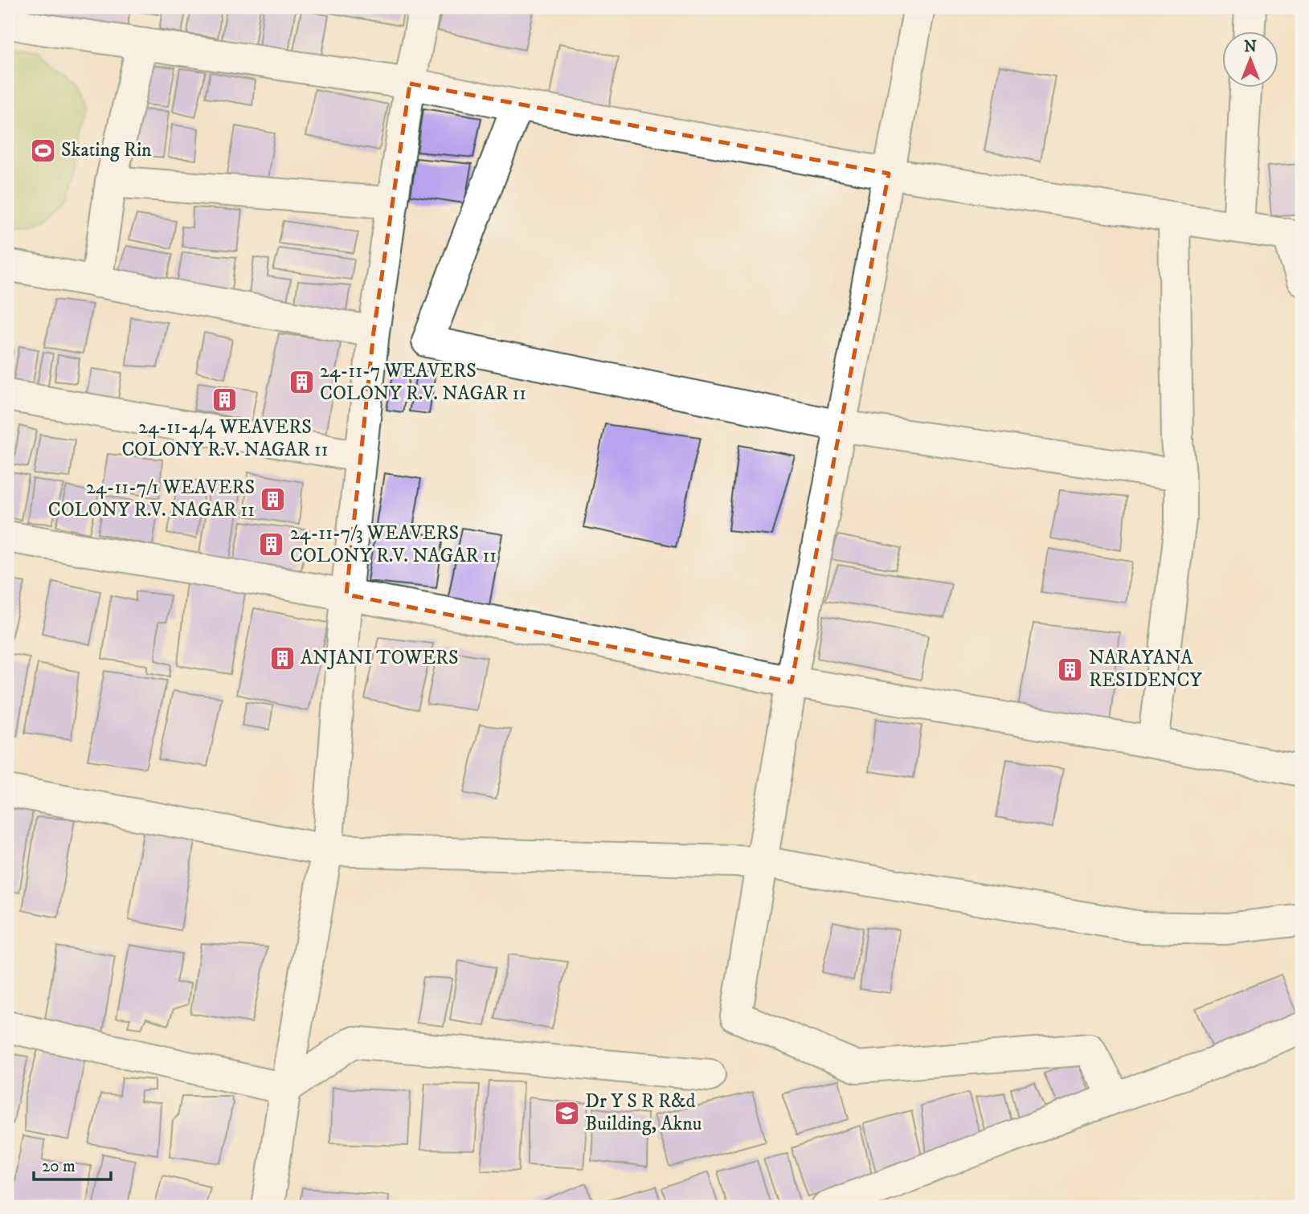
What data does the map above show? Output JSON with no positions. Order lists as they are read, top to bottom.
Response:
{
  "places": {
    "sports": ["Skating Rin"],
    "building": [
      "24-11-7 WEAVERS COLONY R.V. NAGAR 11",
      "24-11-4/4 WEAVERS COLONY R.V. NAGAR 11",
      "24-11-7/1 WEAVERS COLONY R.V. NAGAR 11",
      "24-11-7/3 WEAVERS COLONY R.V. NAGAR 11",
      "ANJANI TOWERS",
      "NARAYANA RESIDENCY"
    ],
    "school or university": ["Dr Y S R R&d Building, Aknu"]
  },
  "scale_bar": "20 m",
  "north": "top"
}
